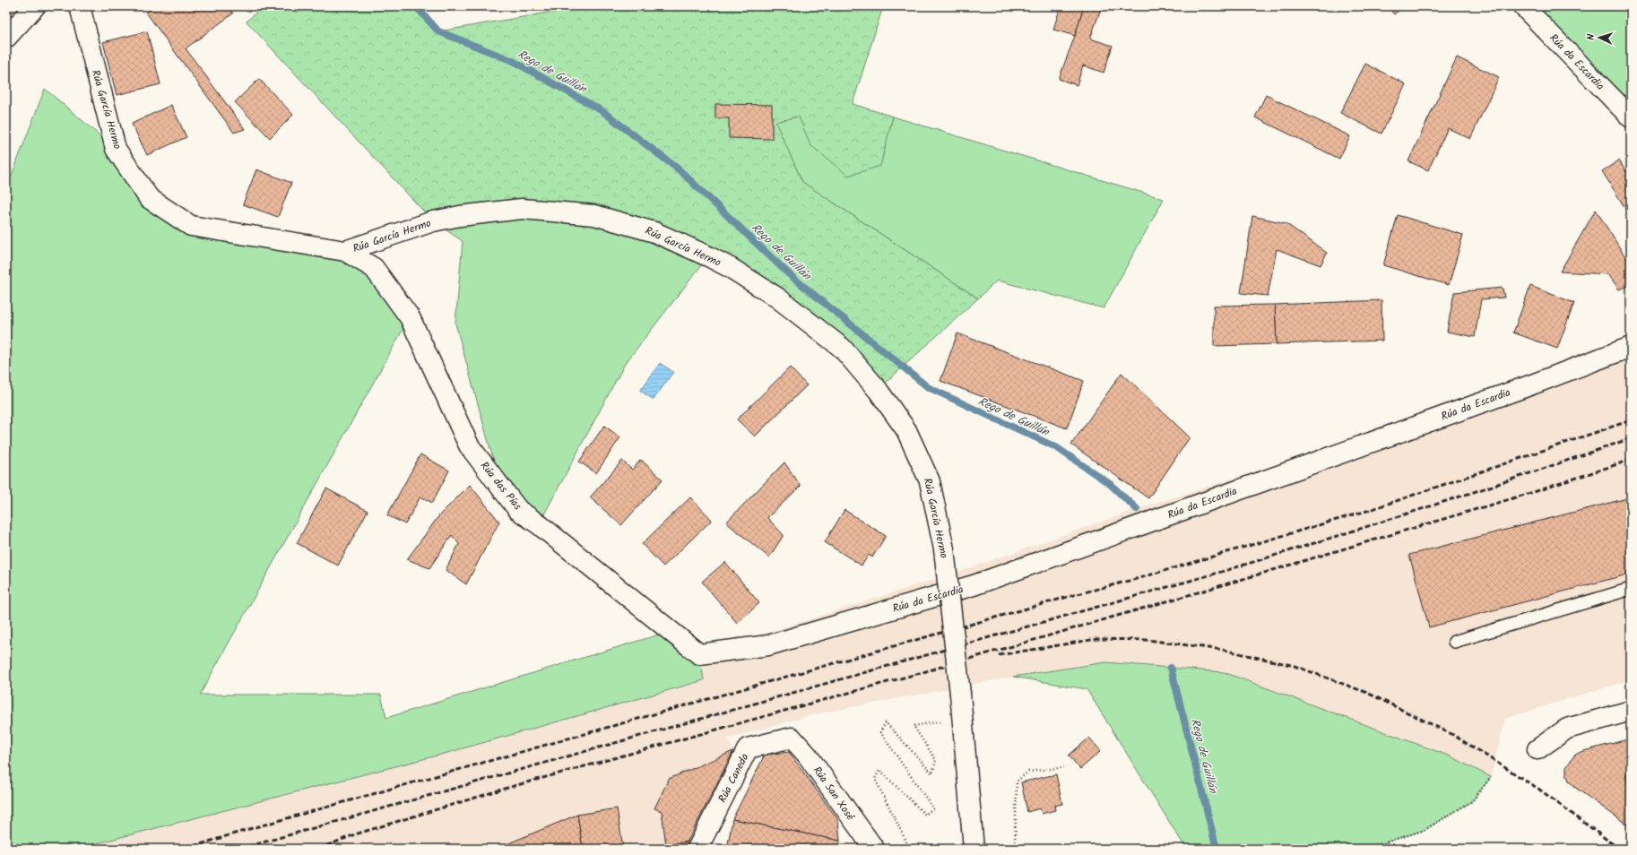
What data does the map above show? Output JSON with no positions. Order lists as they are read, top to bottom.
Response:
{
  "streets": {
    "street": [
      "Rúa da Escardia",
      "Rúa García Hermo",
      "Rúa das Pías",
      "Rúa Caneda",
      "Rúa San Xosé"
    ]
  },
  "crossings": [
    ["Rúa da Escardia", "Rúa das Pías"],
    ["Rúa García Hermo", "Rúa das Pías"],
    ["Rúa Caneda", "Rúa San Xosé"]
  ],
  "water": ["Rego de Guillán"],
  "north": "left"
}
